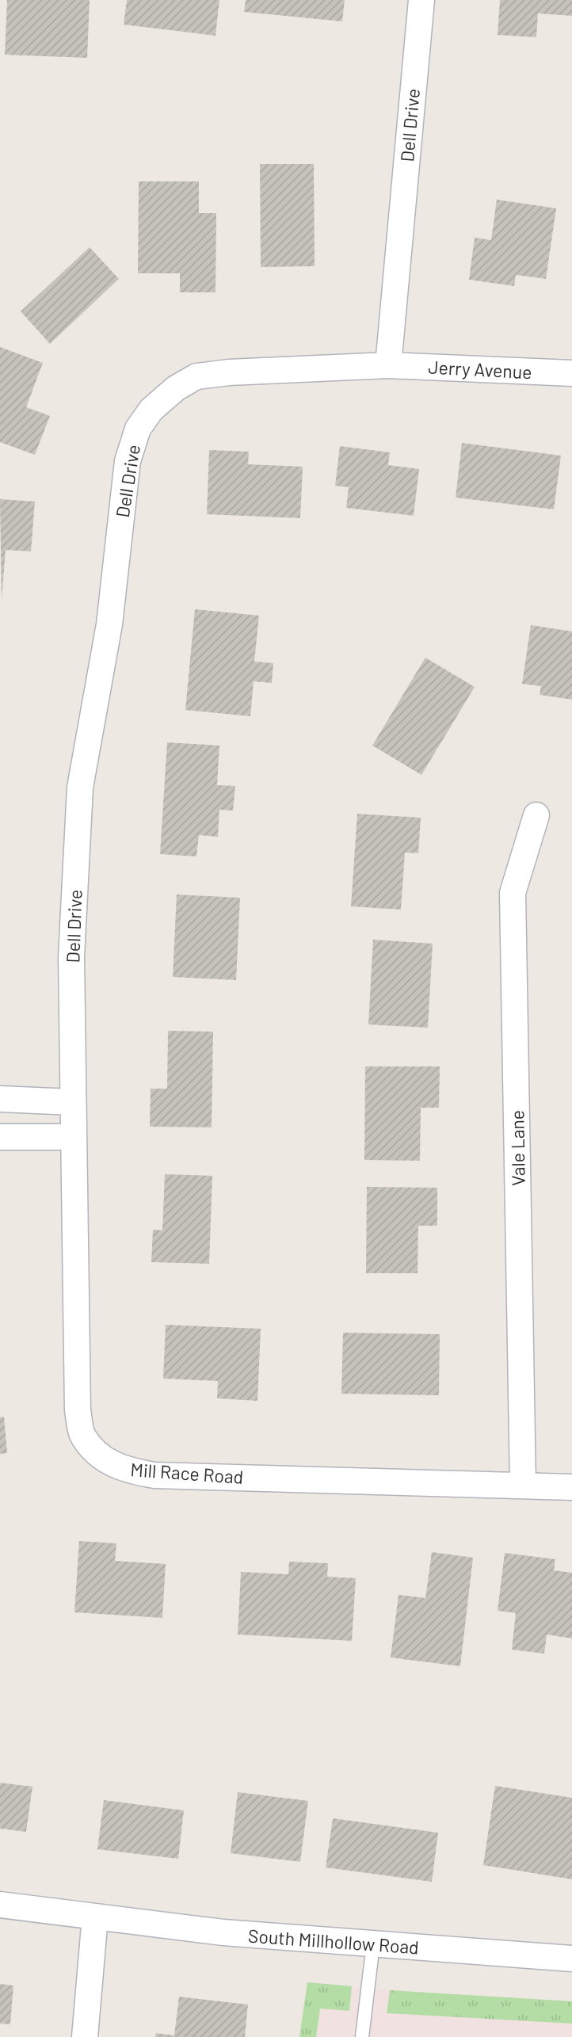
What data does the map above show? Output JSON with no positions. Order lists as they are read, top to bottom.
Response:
{
  "streets": {
    "street": [
      "Dell Drive",
      "Jerry Avenue",
      "Vale Lane",
      "Mill Race Road",
      "South Millhollow Road"
    ]
  },
  "crossings": [
    ["Dell Drive", "Jerry Avenue"],
    ["Dell Drive", "Mill Race Road"],
    ["Vale Lane", "Mill Race Road"]
  ]
}
